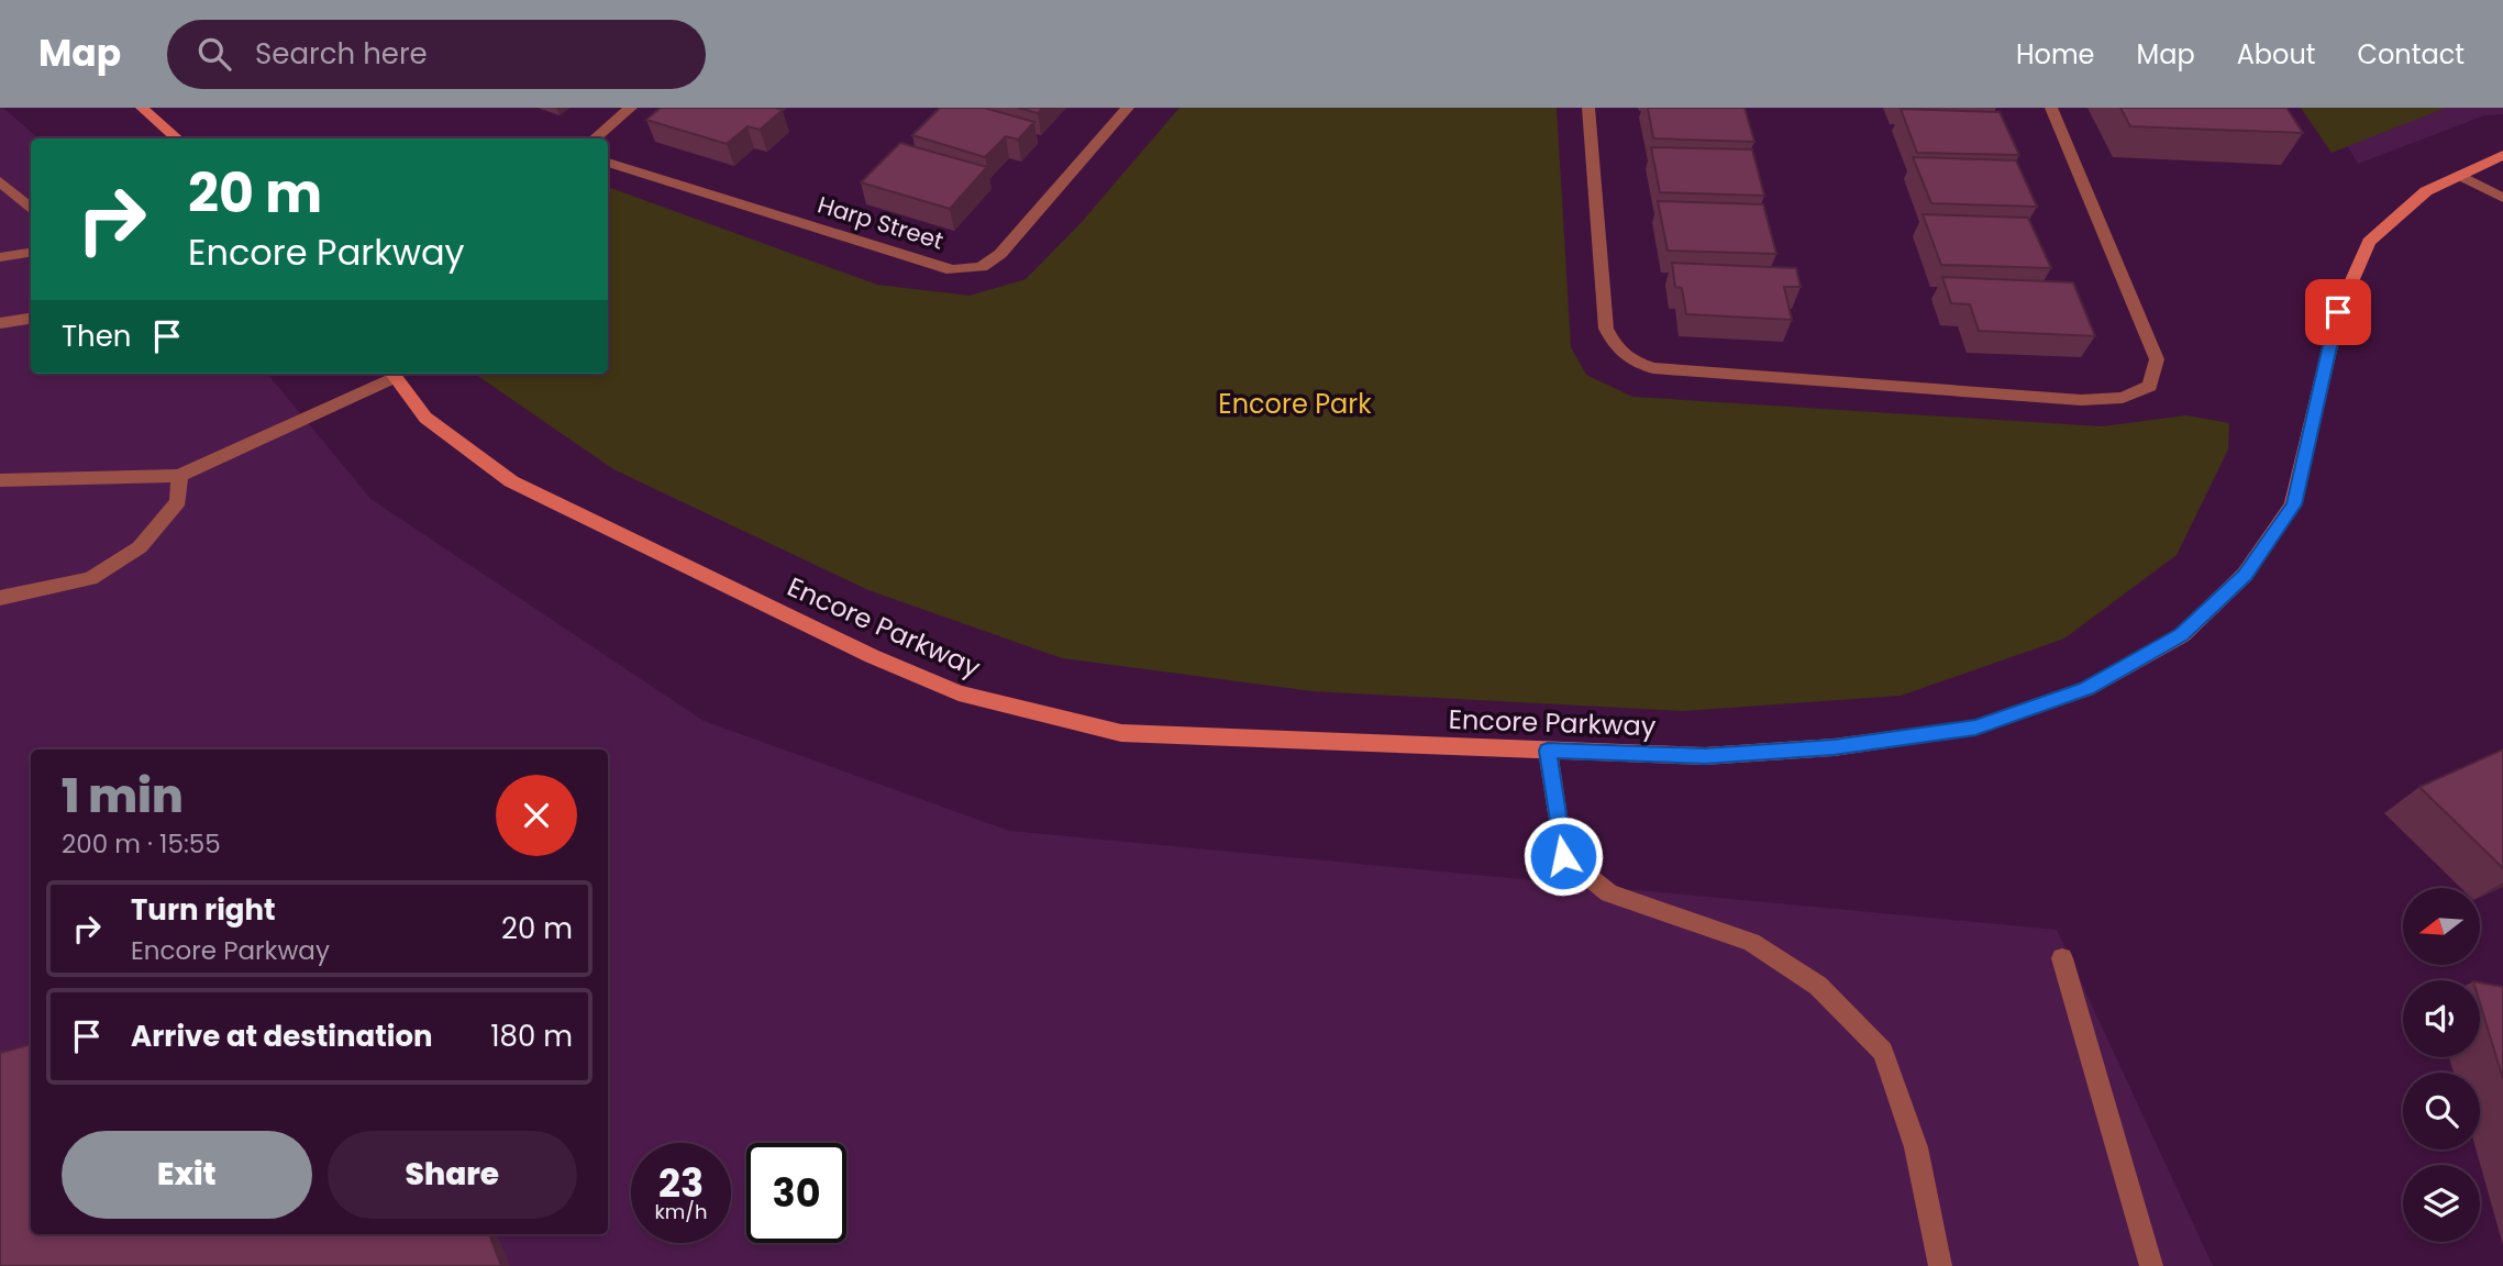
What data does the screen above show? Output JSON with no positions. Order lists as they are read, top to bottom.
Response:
{
  "streets": {
    "street": ["Harp Street", "Encore Parkway"]
  },
  "parks": ["Encore Park"],
  "north": "left",
  "page": {
    "header": "Map",
    "search": "Search here",
    "nav": [
      "Home",
      "Map",
      "About",
      "Contact"
    ],
    "turn": ["20 m", "Encore Parkway"],
    "then": "Then",
    "heading": ["1 min", "200 m · 15:55"],
    "list": [
      {
        "name": "Turn right",
        "note": "Encore Parkway",
        "value": "20 m"
      },
      {
        "name": "Arrive at destination",
        "value": "180 m"
      }
    ],
    "buttons": ["Exit", "Share"],
    "speed": "23 km/h",
    "limit": "30"
  }
}
